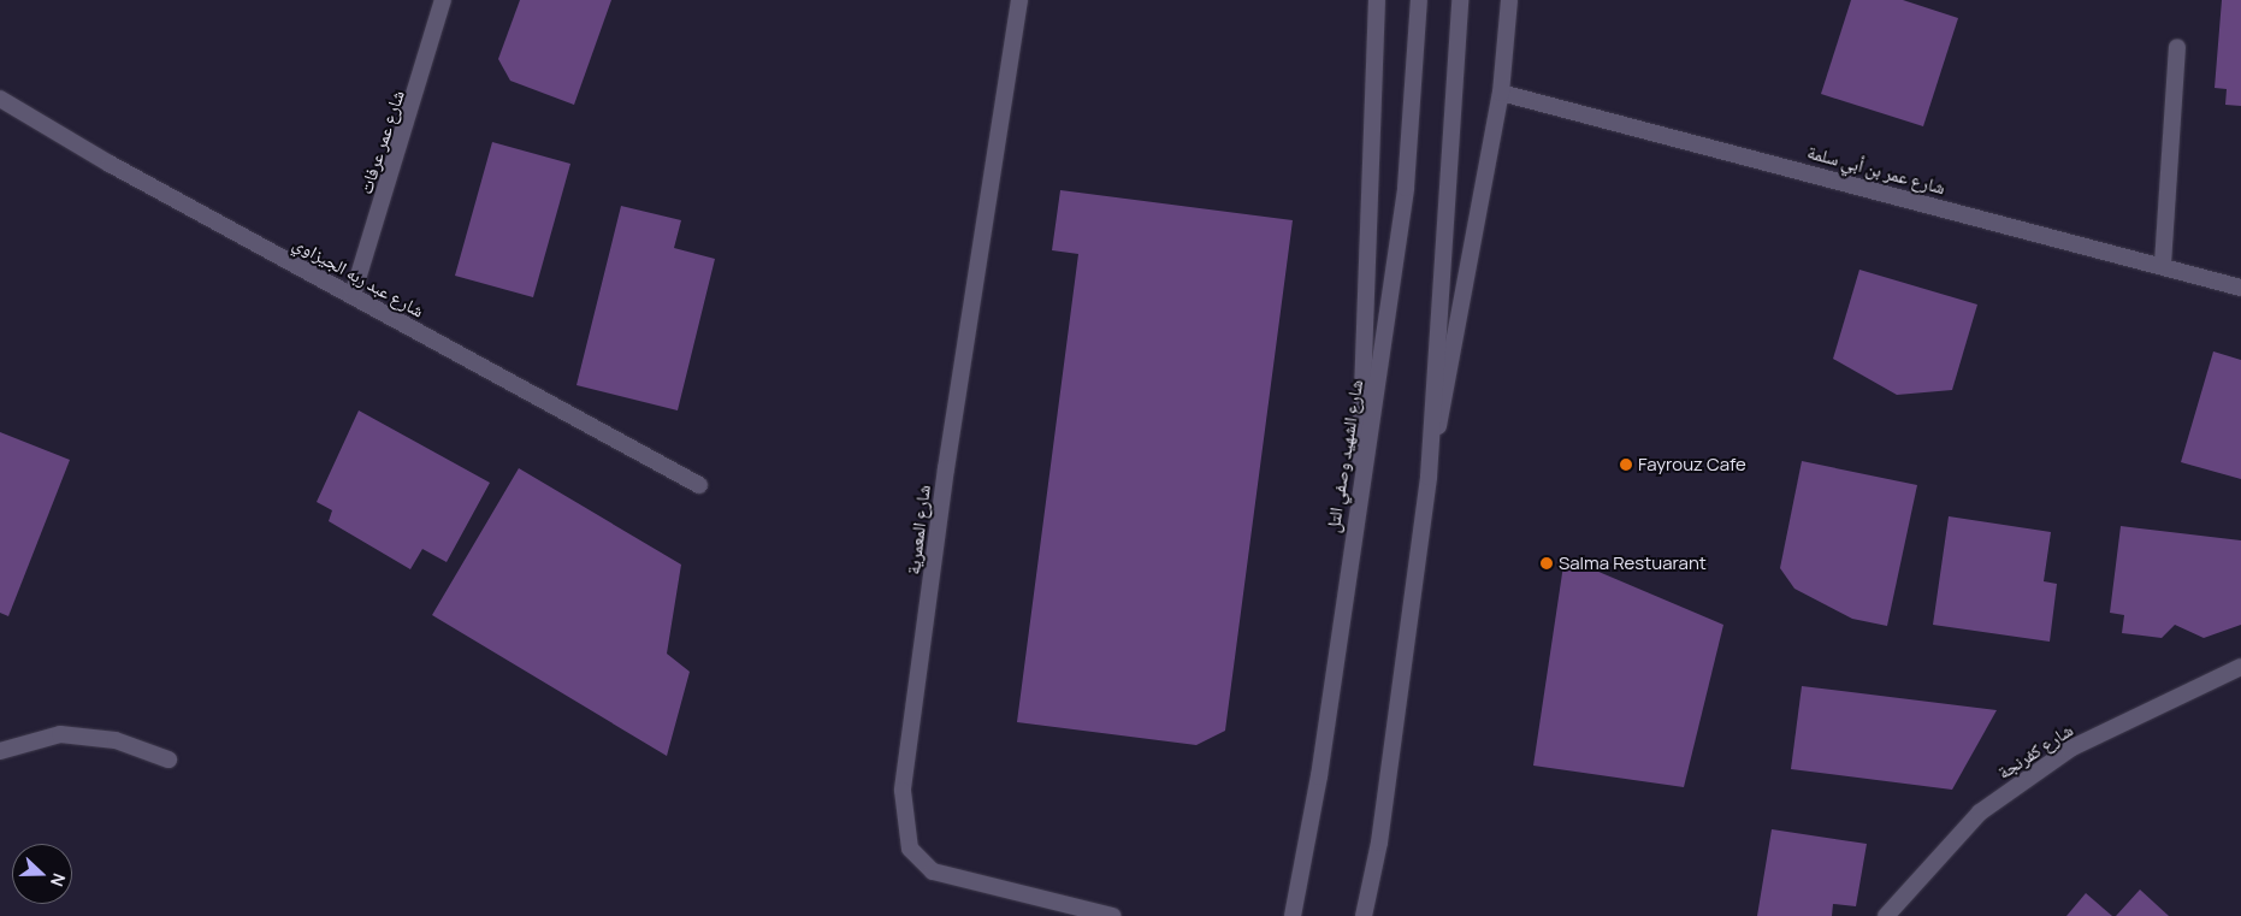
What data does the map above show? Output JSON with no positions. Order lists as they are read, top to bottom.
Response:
{
  "streets": {
    "street": [
      "شارع عمر عرفات",
      "شارع عمر بن أبي سلمة",
      "شارع عبد ربه الجيزاوي",
      "شارع الشهيد وصفي التل",
      "شارع المعمرية",
      "شارع كفرنجة"
    ]
  },
  "crossings": [
    ["شارع عمر عرفات", "شارع عبد ربه الجيزاوي"]
  ],
  "places": ["Fayrouz Cafe", "Salma Restuarant"],
  "north": "right"
}
